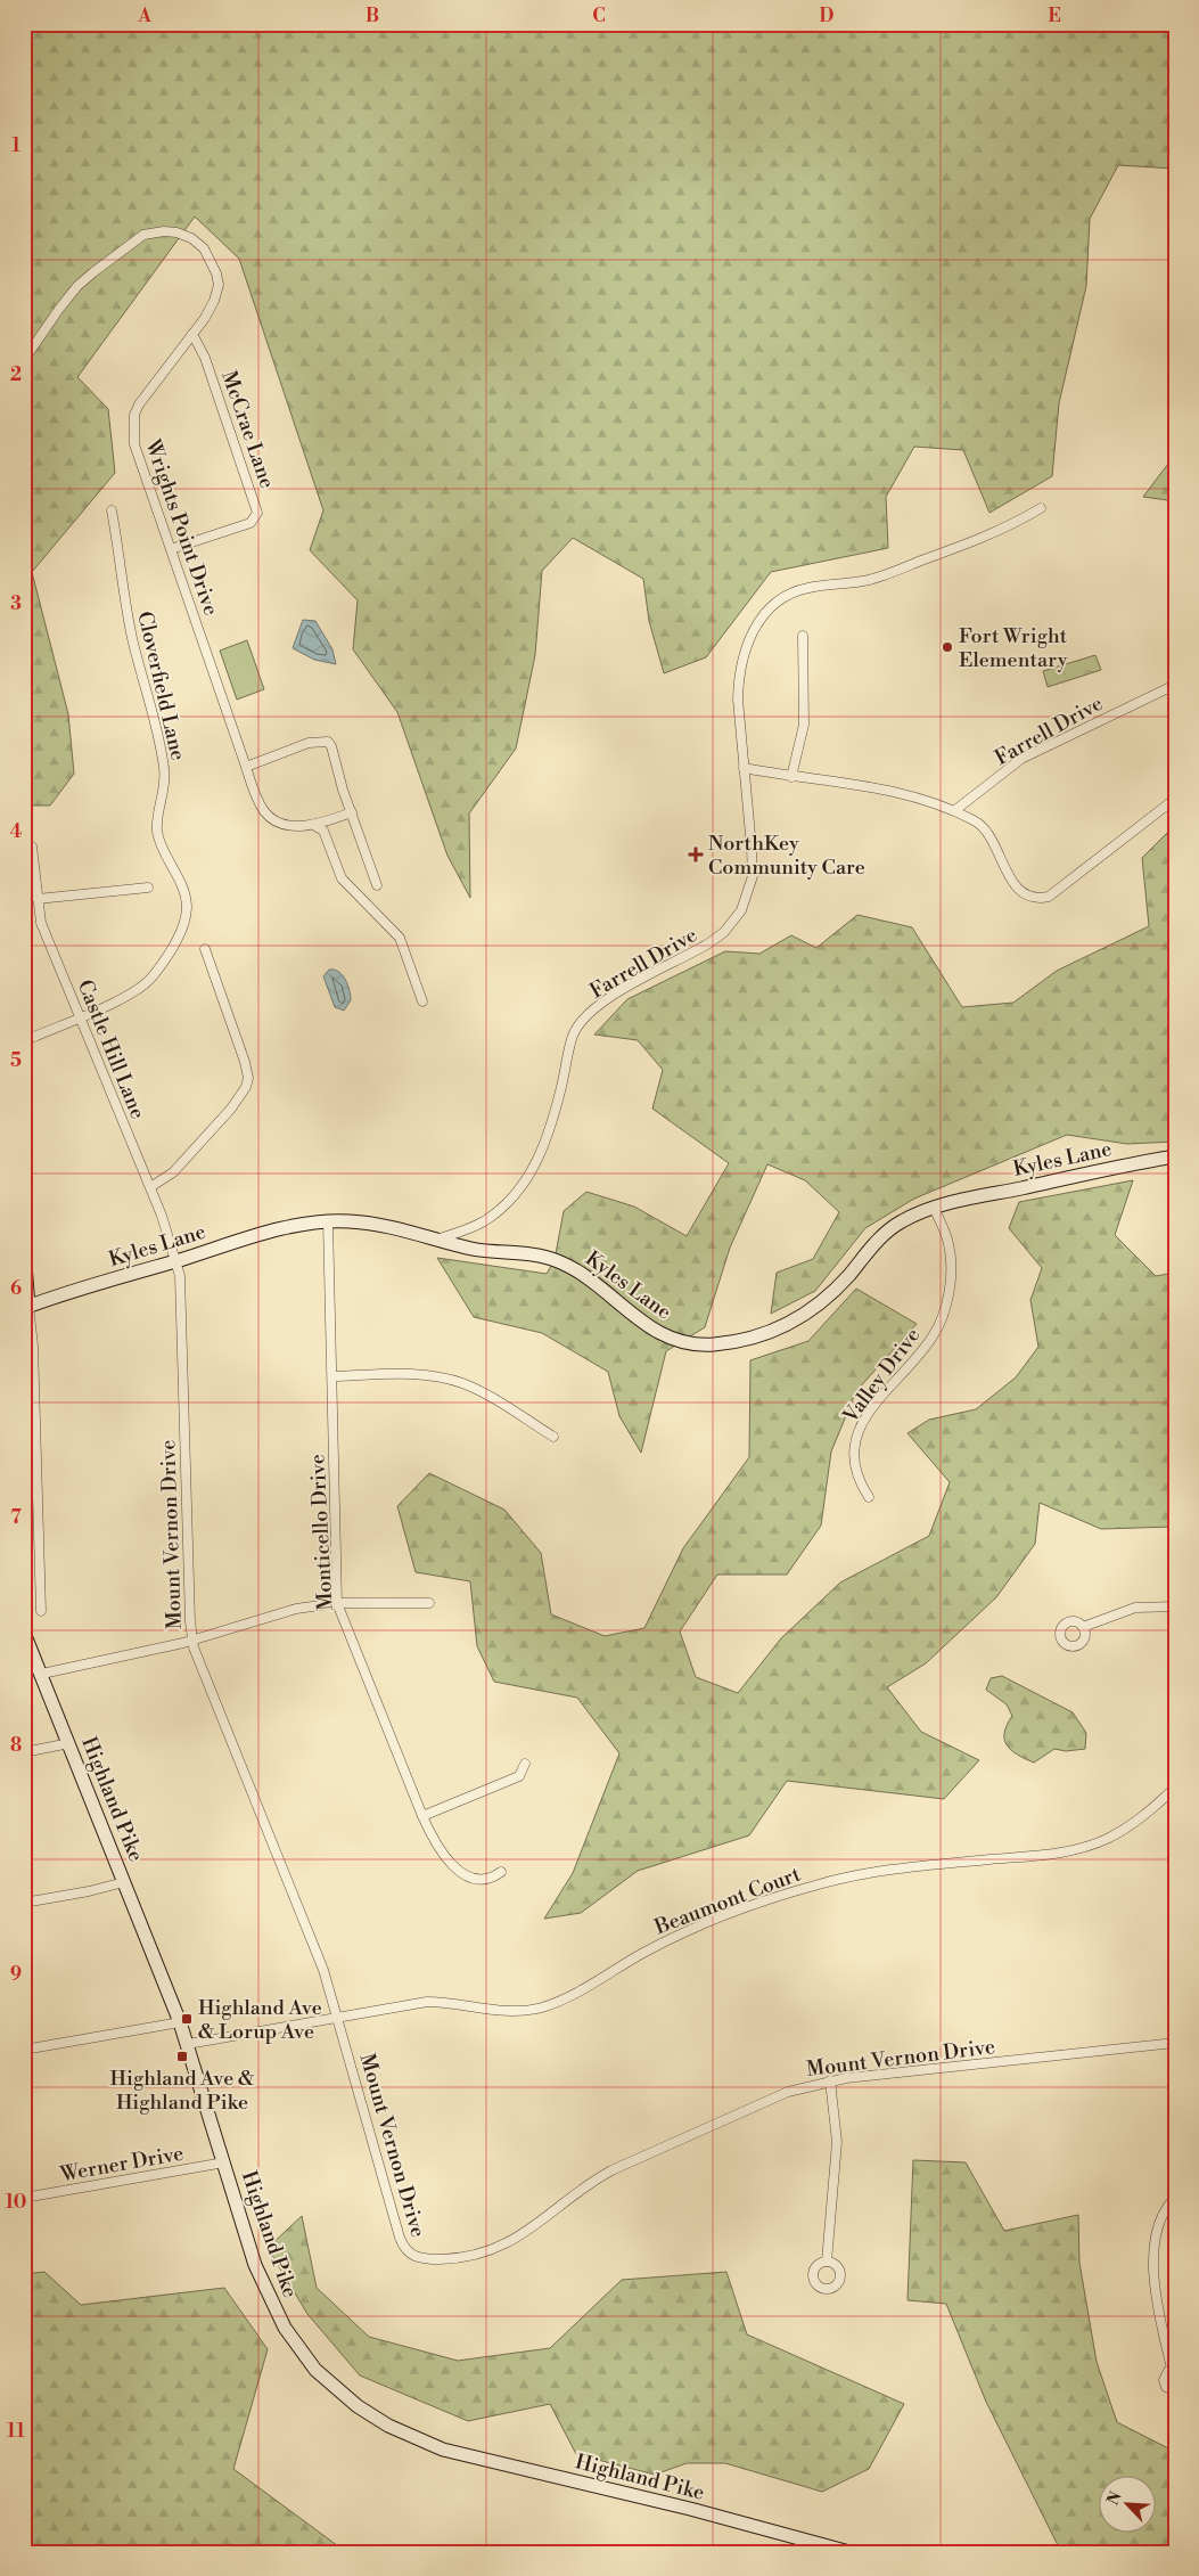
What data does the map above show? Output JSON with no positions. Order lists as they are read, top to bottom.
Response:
{
  "streets": {
    "main road": ["Kyles Lane", "Highland Pike"],
    "street": [
      "McCrae Lane",
      "Wrights Point Drive",
      "Cloverfield Lane",
      "Farrell Drive",
      "Castle Hill Lane",
      "Valley Drive",
      "Monticello Drive",
      "Mount Vernon Drive",
      "Beaumont Court",
      "Werner Drive"
    ]
  },
  "crossings": [
    ["McCrae Lane", "Wrights Point Drive"],
    ["Cloverfield Lane", "Castle Hill Lane"],
    ["Farrell Drive", "Kyles Lane"],
    ["Castle Hill Lane", "Kyles Lane"],
    ["Castle Hill Lane", "Mount Vernon Drive"],
    ["Kyles Lane", "Valley Drive"],
    ["Kyles Lane", "Monticello Drive"],
    ["Kyles Lane", "Mount Vernon Drive"],
    ["Mount Vernon Drive", "Beaumont Court"],
    ["Highland Pike", "Beaumont Court"],
    ["Highland Pike", "Werner Drive"]
  ],
  "places": {
    "other": ["Fort Wright Elementary"],
    "health": ["NorthKey Community Care"],
    "transit": ["Highland Ave & Lorup Ave", "Highland Ave & Highland Pike"]
  },
  "north": "top left",
  "grid": {
    "columns": [
      "A",
      "B",
      "C",
      "D",
      "E"
    ],
    "rows": [
      "1",
      "2",
      "3",
      "4",
      "5",
      "6",
      "7",
      "8",
      "9",
      "10",
      "11"
    ]
  }
}
